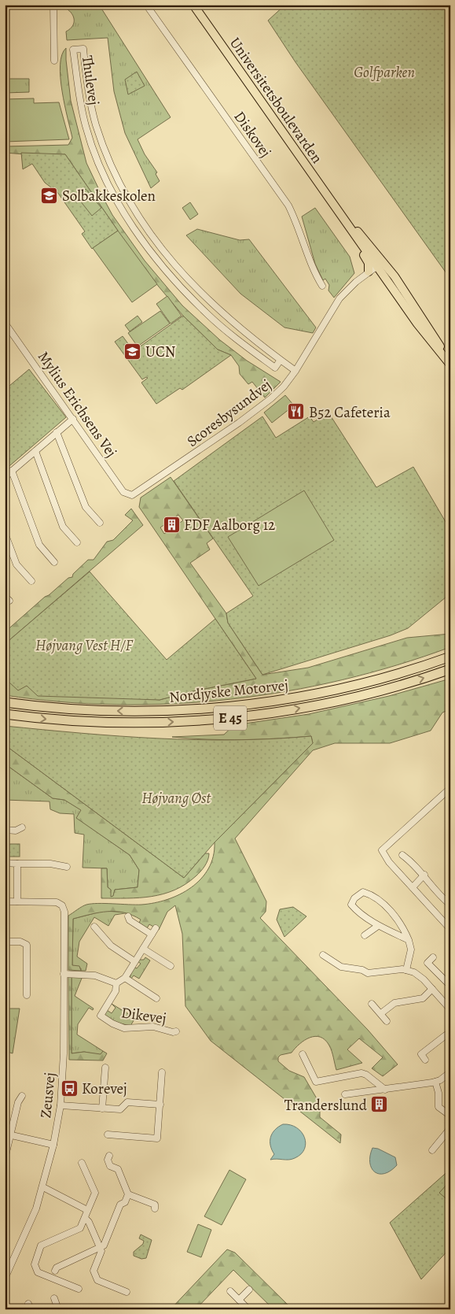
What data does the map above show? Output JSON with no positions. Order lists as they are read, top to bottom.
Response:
{
  "streets": {
    "highway": ["Nordjyske Motorvej", "E 45"],
    "main road": ["Universitetsboulevarden"],
    "street": [
      "Thulevej",
      "Diskovej",
      "Mylius Erichsens Vej",
      "Scoresbysundvej",
      "Dikevej",
      "Zeusvej"
    ]
  },
  "crossings": [
    ["Thulevej", "Scoresbysundvej"],
    ["Universitetsboulevarden", "Scoresbysundvej"],
    ["Mylius Erichsens Vej", "Scoresbysundvej"],
    ["Dikevej", "Zeusvej"]
  ],
  "parks": ["Golfparken", "Højvang Vest H/F", "Højvang Øst"],
  "places": {
    "school or university": ["Solbakkeskolen", "UCN"],
    "restaurant": ["B52 Cafeteria"],
    "building": ["FDF Aalborg 12", "Tranderslund"],
    "bus stop": ["Korevej"]
  }
}
